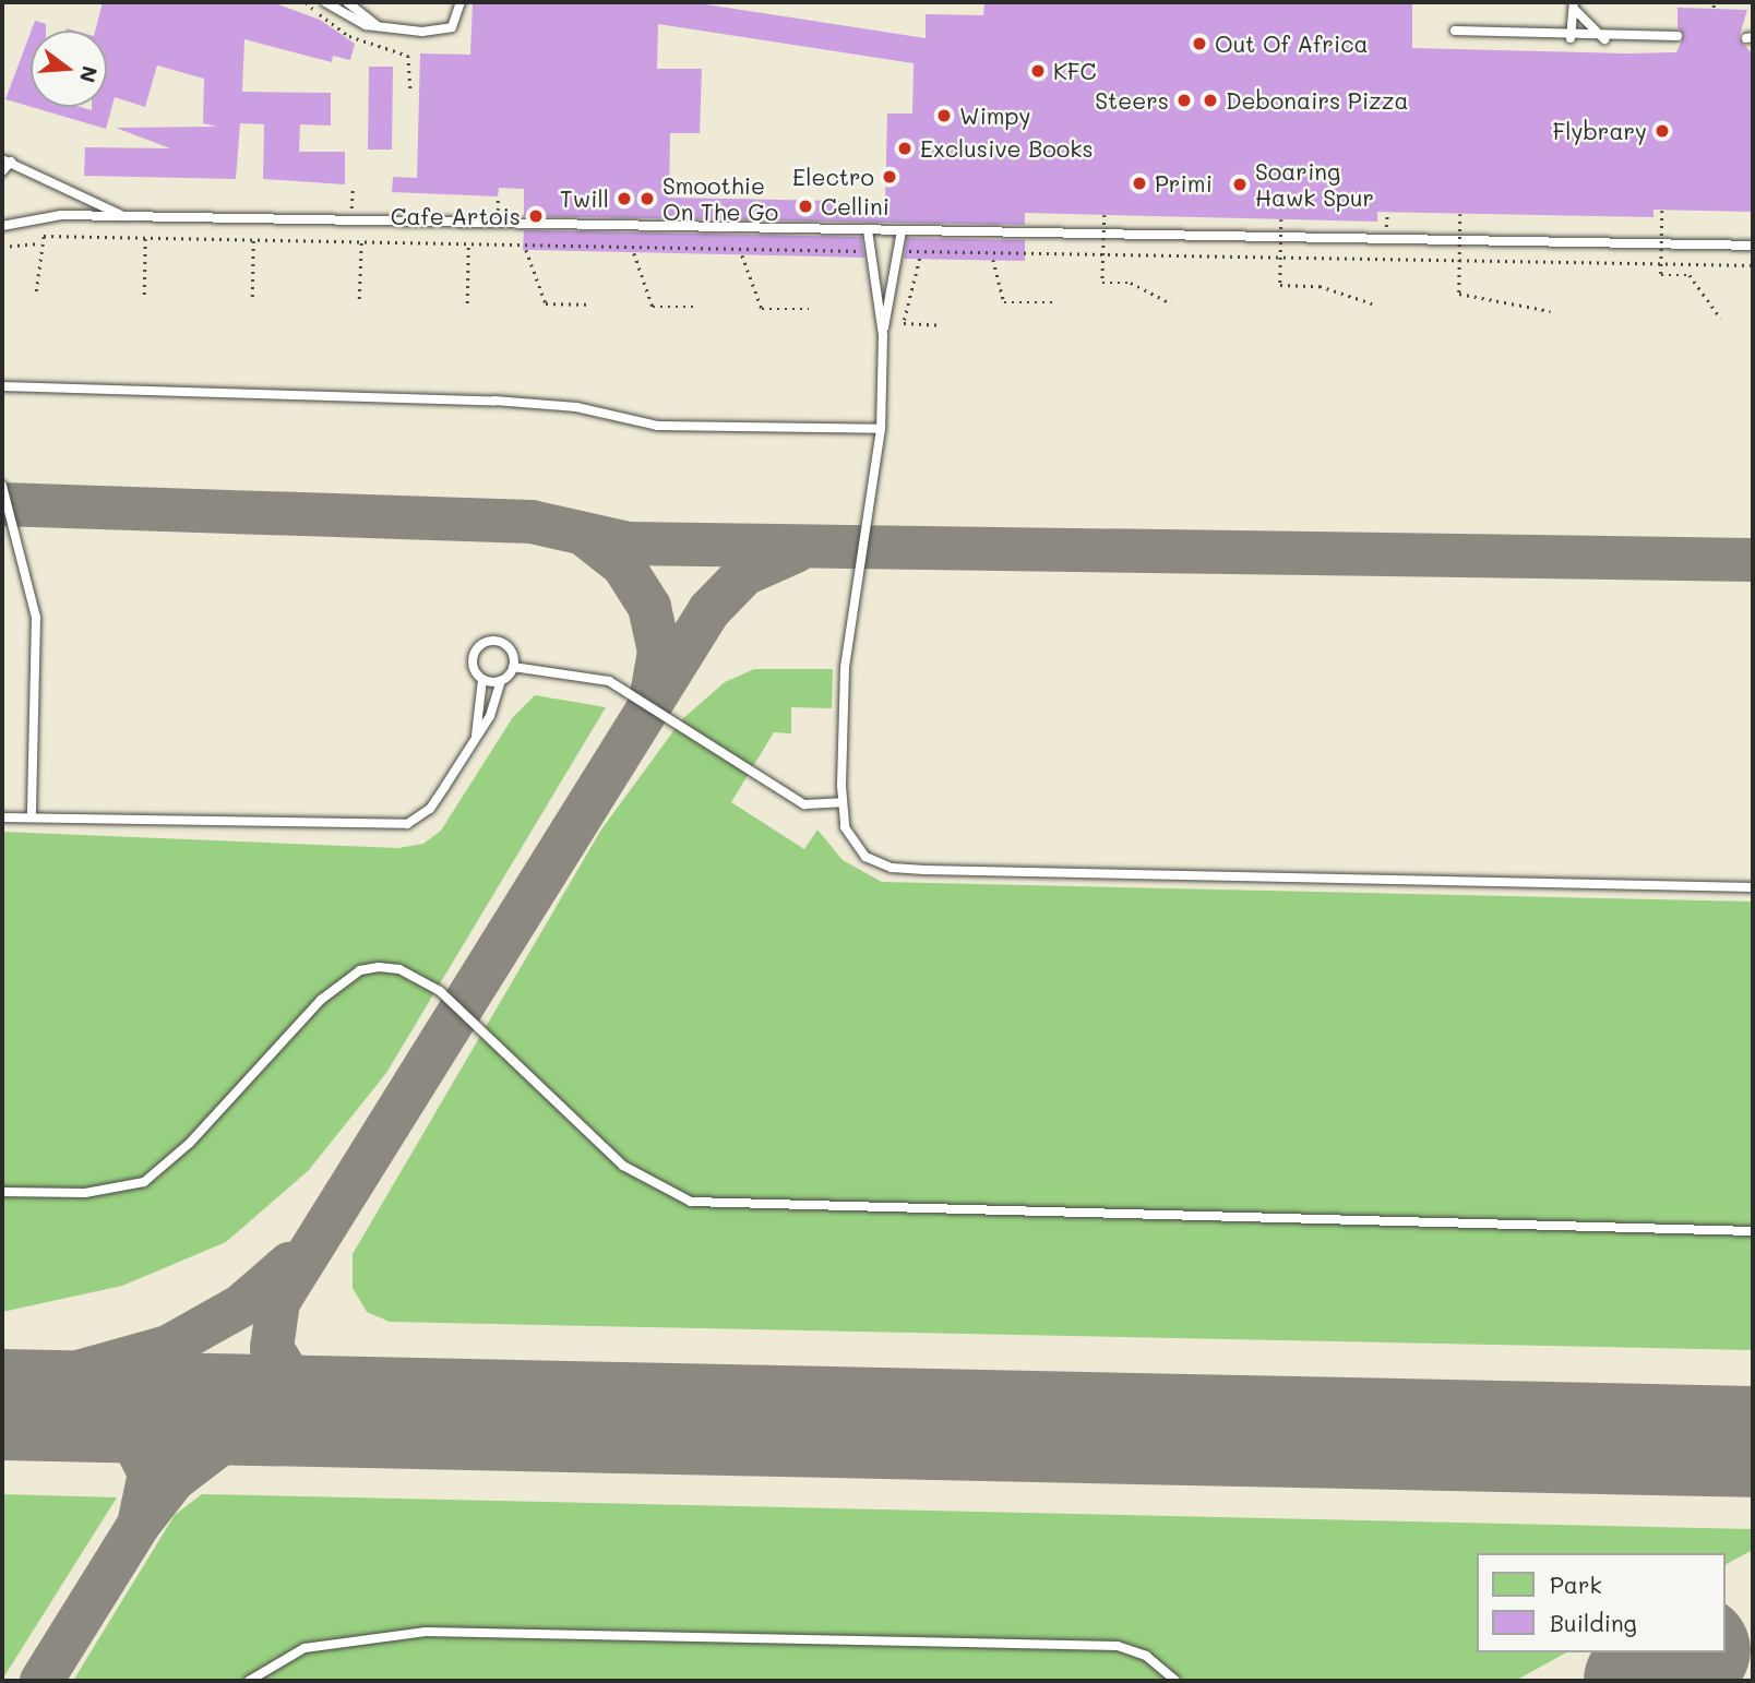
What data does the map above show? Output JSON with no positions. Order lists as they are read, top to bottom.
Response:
{
  "places": [
    "Out Of Africa",
    "KFC",
    "Steers",
    "Debonairs Pizza",
    "Wimpy",
    "Flybrary",
    "Exclusive Books",
    "Electro",
    "Primi",
    "Soaring Hawk Spur",
    "Twill",
    "Smoothie On The Go",
    "Cellini",
    "Cafe Artois"
  ],
  "legend": ["Park", "Building"],
  "north": "right"
}
